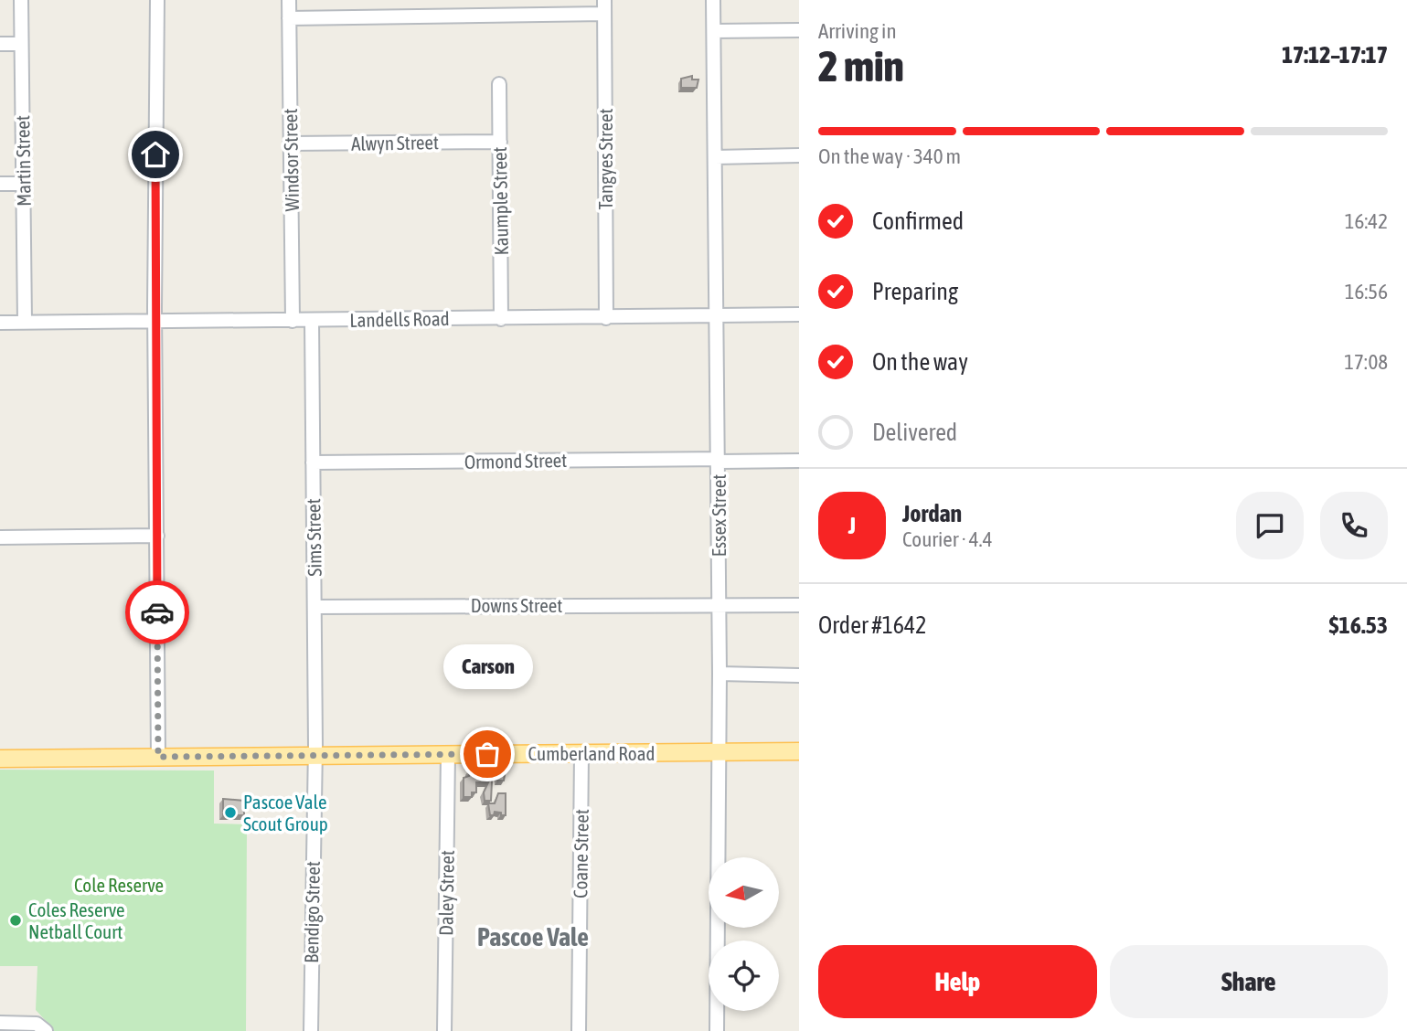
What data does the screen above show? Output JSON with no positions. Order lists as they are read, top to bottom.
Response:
{
  "streets": {
    "main road": ["Cumberland Road"],
    "street": [
      "Alwyn Street",
      "Tangyes Street",
      "Windsor Street",
      "Martin Street",
      "Kaumple Street",
      "Landells Road",
      "Ormond Street",
      "Essex Street",
      "Sims Street",
      "Downs Street",
      "Coane Street",
      "Daley Street",
      "Bendigo Street"
    ]
  },
  "crossings": [
    ["Alwyn Street", "Windsor Street"],
    ["Alwyn Street", "Kaumple Street"],
    ["Tangyes Street", "Landells Road"],
    ["Windsor Street", "Landells Road"],
    ["Martin Street", "Landells Road"],
    ["Kaumple Street", "Landells Road"],
    ["Landells Road", "Essex Street"],
    ["Landells Road", "Sims Street"],
    ["Ormond Street", "Essex Street"],
    ["Ormond Street", "Sims Street"],
    ["Essex Street", "Downs Street"],
    ["Essex Street", "Cumberland Road"],
    ["Sims Street", "Downs Street"],
    ["Sims Street", "Cumberland Road"],
    ["Sims Street", "Bendigo Street"],
    ["Cumberland Road", "Coane Street"],
    ["Cumberland Road", "Daley Street"],
    ["Cumberland Road", "Bendigo Street"]
  ],
  "districts": ["Pascoe Vale"],
  "parks": ["Cole Reserve"],
  "places": ["Carson", "Pascoe Vale Scout Group", "Coles Reserve Netball Court"],
  "north": "left",
  "page": {
    "heading": ["2 min", "Arriving in", "17:12–17:17"],
    "panel": [
      "Jordan",
      "Courier · 4.4",
      "Order #1642",
      "$16.53"
    ],
    "bar": "On the way · 340 m",
    "list": [
      ["Confirmed", "16:42"],
      ["Preparing", "16:56"],
      ["On the way", "17:08"],
      "Delivered"
    ],
    "round": "J",
    "bubble": "Carson",
    "buttons": ["Help", "Share"]
  }
}
